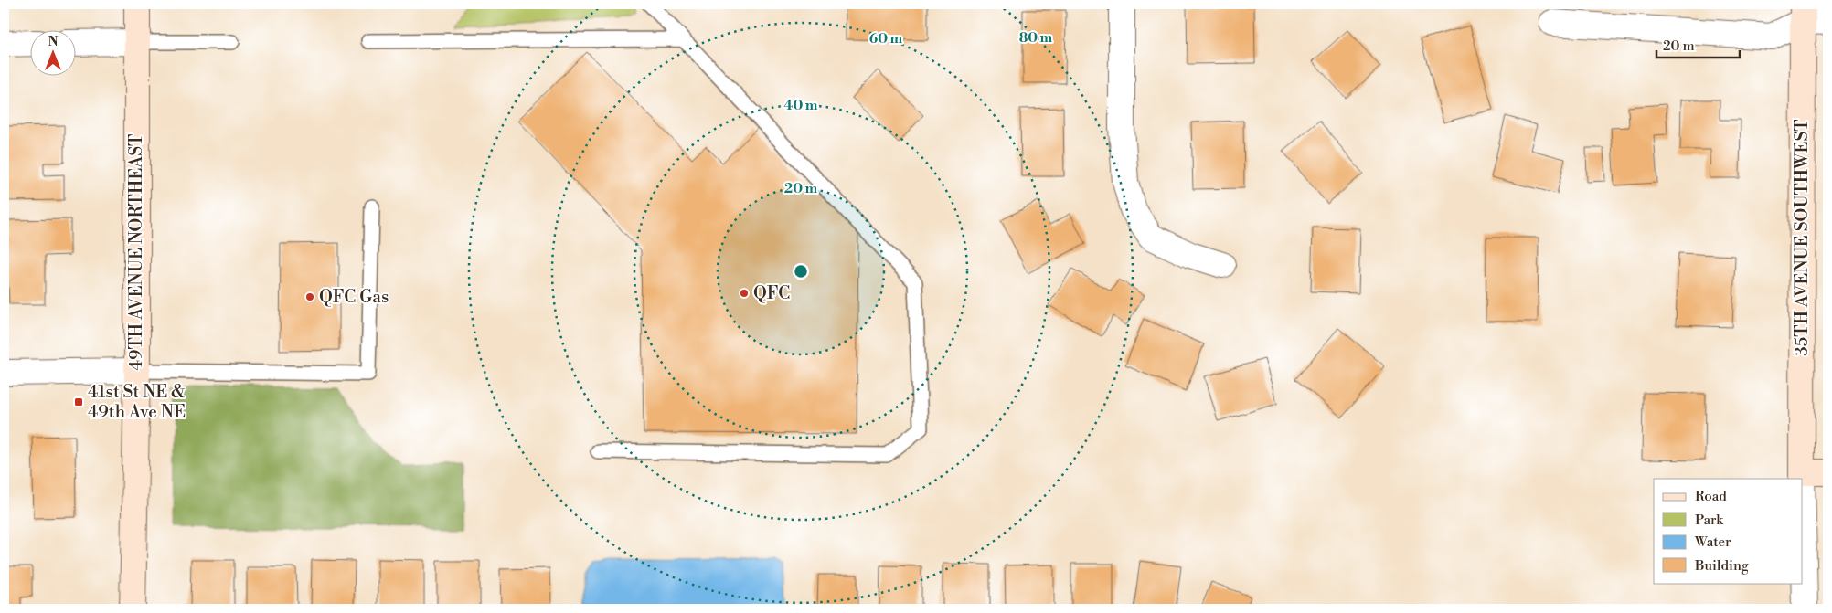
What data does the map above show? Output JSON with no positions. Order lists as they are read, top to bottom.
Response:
{
  "streets": {
    "main road": ["35TH AVENUE SOUTHWEST", "49TH AVENUE NORTHEAST"]
  },
  "places": {
    "other": ["QFC", "QFC Gas"],
    "transit": ["41st St NE & 49th Ave NE"]
  },
  "legend": [
    "Road",
    "Park",
    "Water",
    "Building"
  ],
  "scale_bar": "20 m",
  "north": "top",
  "rings": [
    "80 m",
    "60 m",
    "40 m",
    "20 m"
  ]
}
